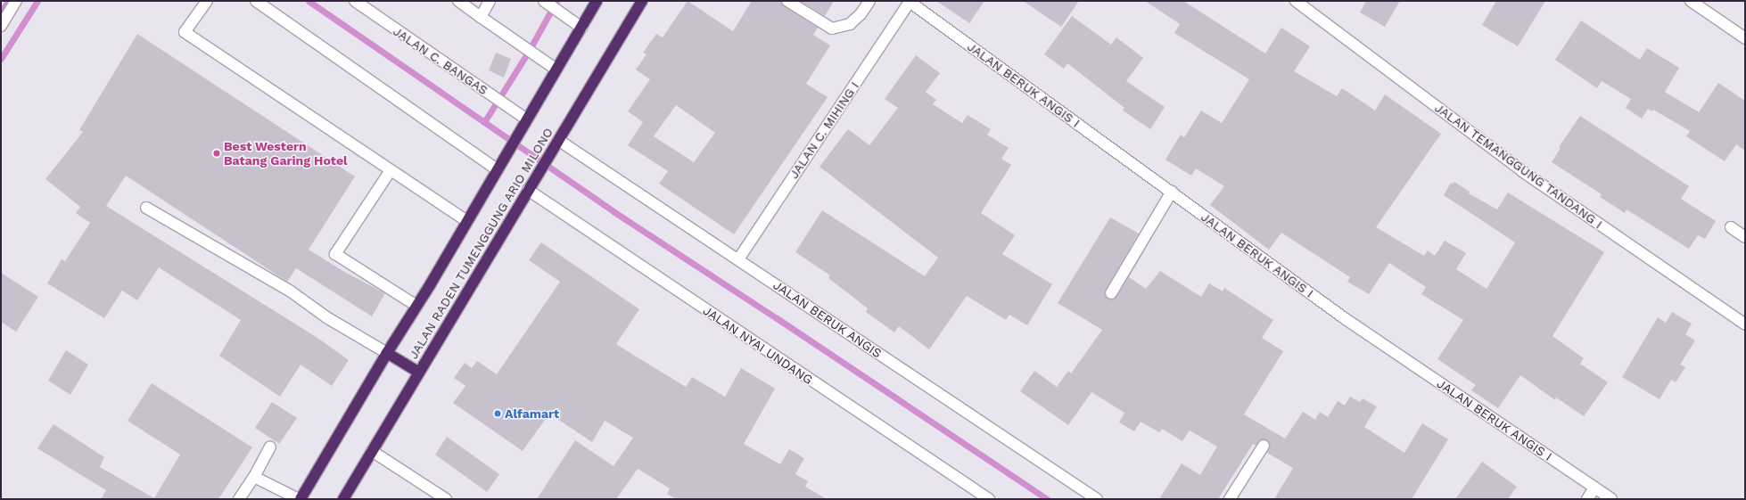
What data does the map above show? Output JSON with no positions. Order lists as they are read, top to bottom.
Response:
{
  "streets": {
    "highway": ["JALAN RADEN TUMENGGUNG ARIO MILONO"],
    "street": [
      "JALAN C. BANGAS",
      "JALAN BERUK ANGIS I",
      "JALAN C. MIHING I",
      "JALAN TEMANGGUNG TANDANG I",
      "JALAN BERUK ANGIS",
      "JALAN NYAI UNDANG"
    ]
  },
  "crossings": [
    ["JALAN C. BANGAS", "JALAN RADEN TUMENGGUNG ARIO MILONO"],
    ["JALAN BERUK ANGIS I", "JALAN C. MIHING I"],
    ["JALAN C. MIHING I", "JALAN BERUK ANGIS"],
    ["JALAN RADEN TUMENGGUNG ARIO MILONO", "JALAN BERUK ANGIS"],
    ["JALAN RADEN TUMENGGUNG ARIO MILONO", "JALAN NYAI UNDANG"]
  ],
  "places": ["Best Western Batang Garing Hotel", "Alfamart"]
}
